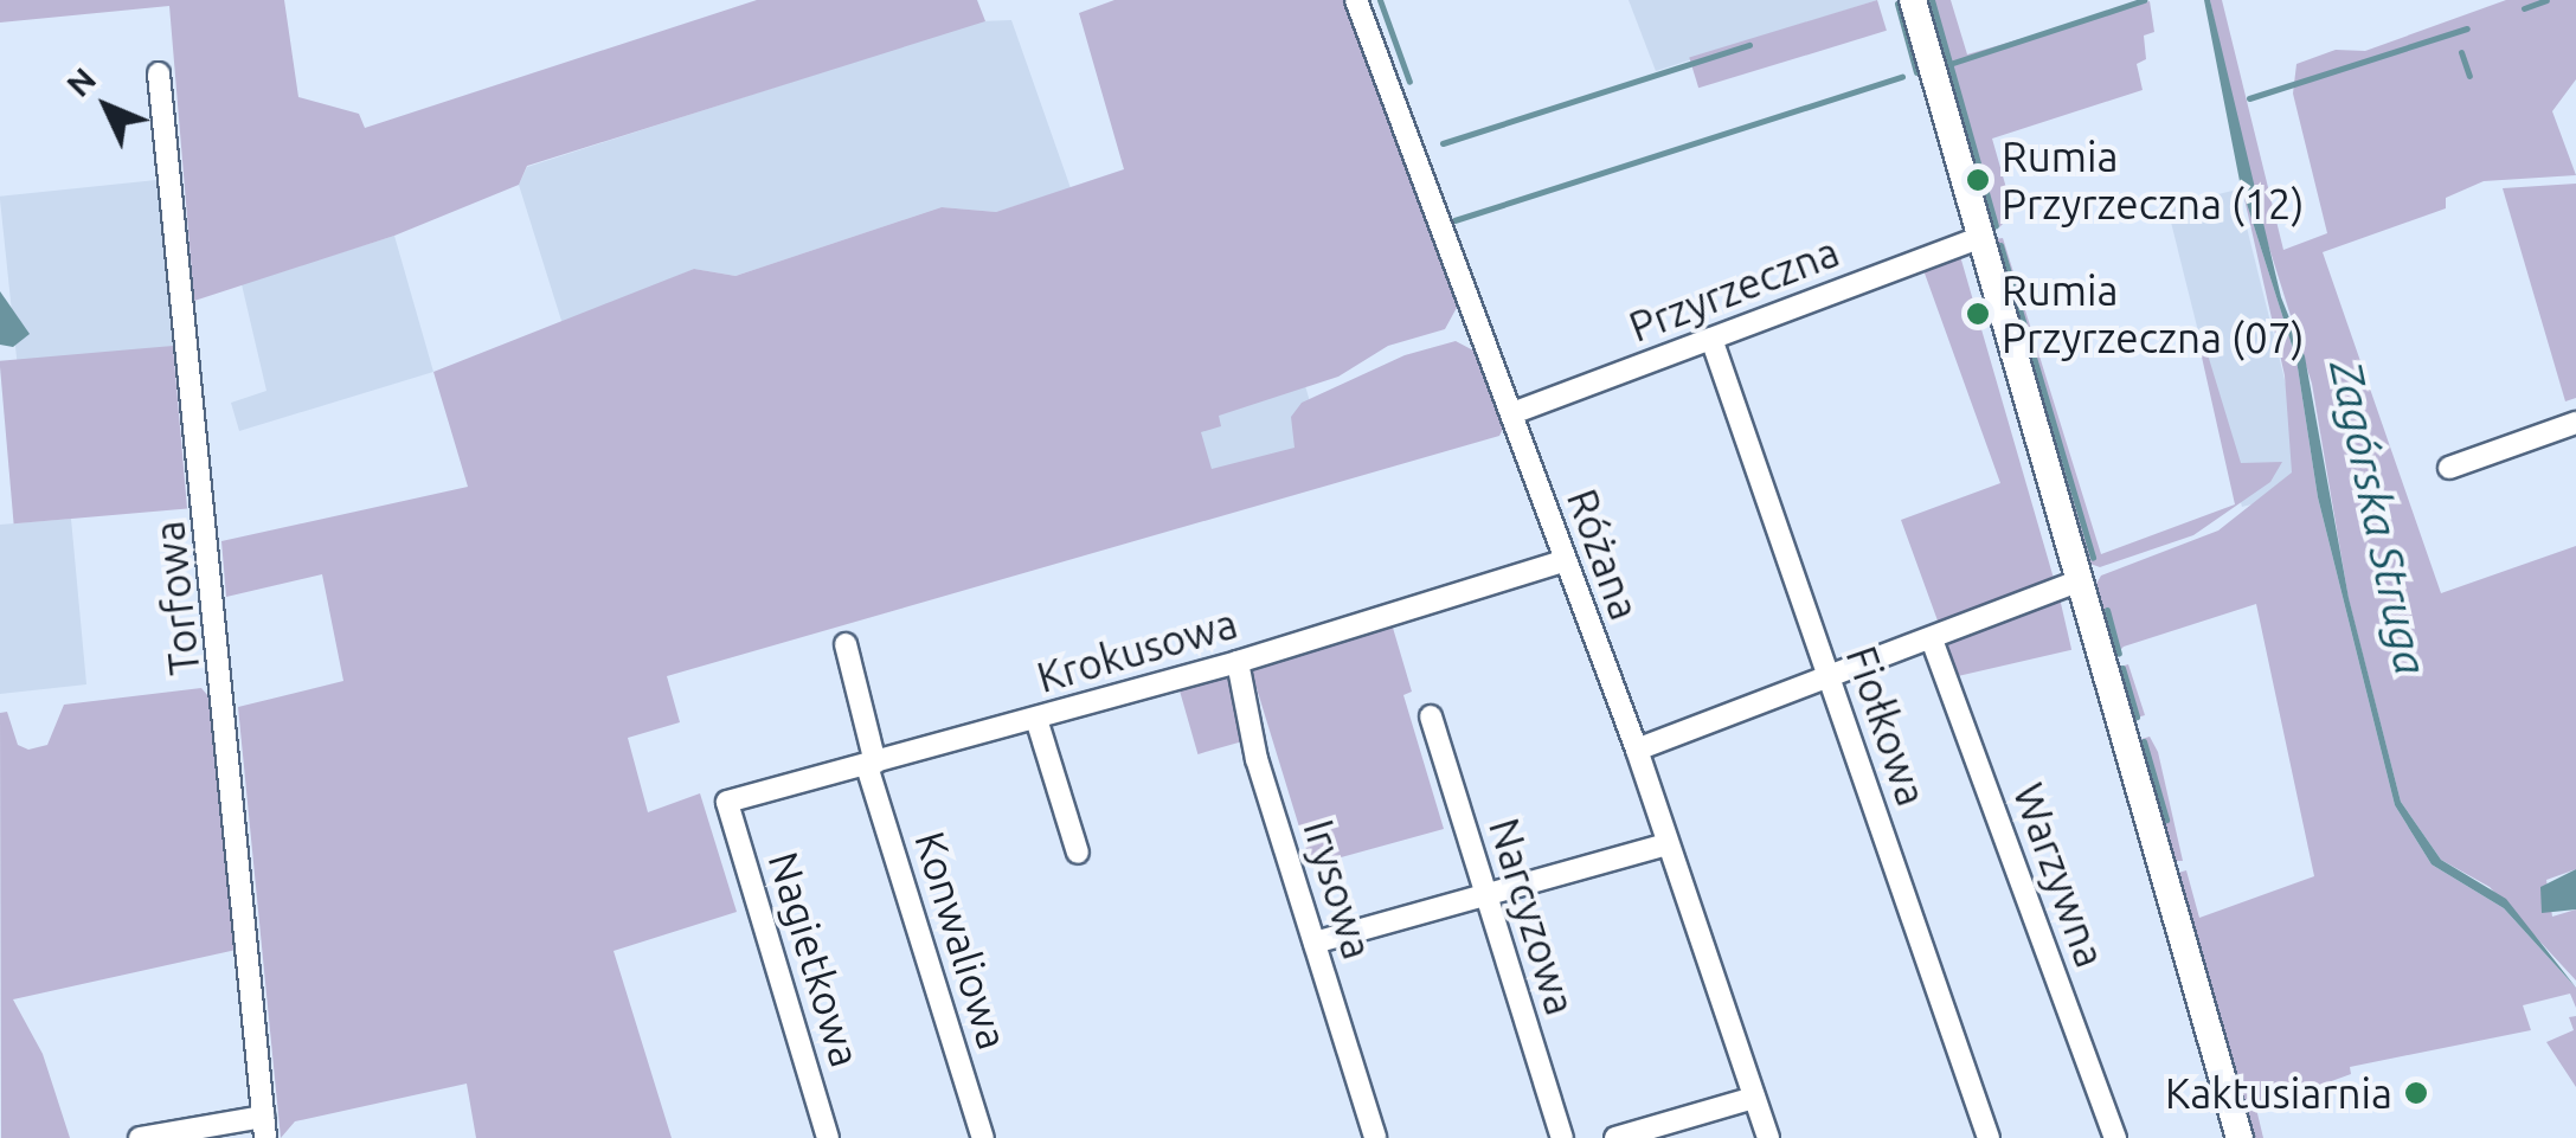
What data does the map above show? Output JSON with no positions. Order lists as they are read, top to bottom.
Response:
{
  "streets": {
    "street": [
      "Przyrzeczna",
      "Różana",
      "Torfowa",
      "Krokusowa",
      "Fiołkowa",
      "Warzywna",
      "Irysowa",
      "Narcyzowa",
      "Konwaliowa",
      "Nagietkowa"
    ]
  },
  "crossings": [
    ["Przyrzeczna", "Różana"],
    ["Przyrzeczna", "Fiołkowa"],
    ["Różana", "Krokusowa"],
    ["Krokusowa", "Irysowa"],
    ["Krokusowa", "Konwaliowa"],
    ["Krokusowa", "Nagietkowa"]
  ],
  "water": ["Zagórska Struga"],
  "places": ["Rumia Przyrzeczna (12)", "Rumia Przyrzeczna (07)", "Kaktusiarnia"],
  "north": "top left"
}
